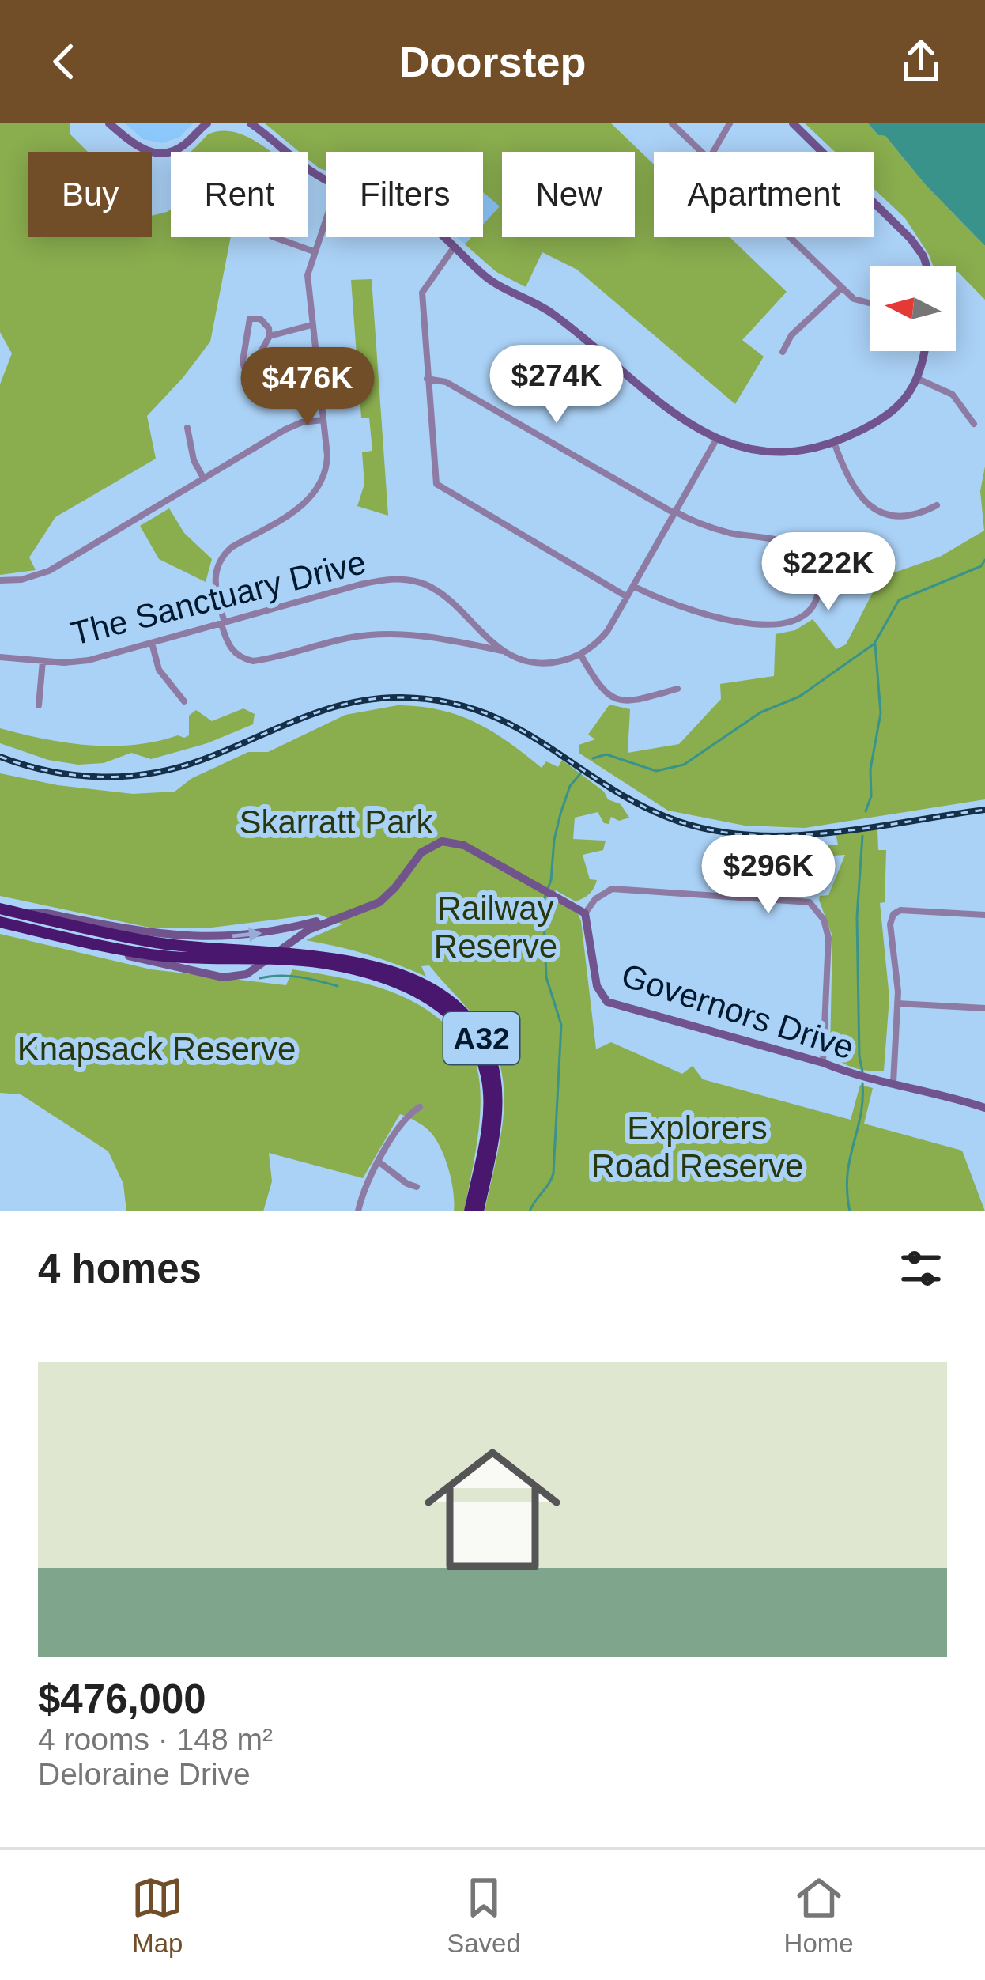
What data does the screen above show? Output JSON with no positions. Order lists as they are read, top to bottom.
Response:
{
  "streets": {
    "highway": ["A32"],
    "main road": ["Governors Drive"],
    "street": ["The Sanctuary Drive"]
  },
  "parks": [
    "Skarratt Park",
    "Railway Reserve",
    "Knapsack Reserve",
    "Explorers Road Reserve"
  ],
  "north": "left",
  "page": {
    "header": "Doorstep",
    "chip": [
      "Buy",
      "Rent",
      "Filters",
      "New",
      "Apartment"
    ],
    "price": [
      "$274K",
      "$476K",
      "$222K",
      "$296K"
    ],
    "heading": "4 homes",
    "list": [
      {
        "name": "$476,000",
        "note": "4 rooms · 148 m² · Deloraine Drive"
      }
    ],
    "tabs": ["Map", "Saved", "Home"]
  }
}
